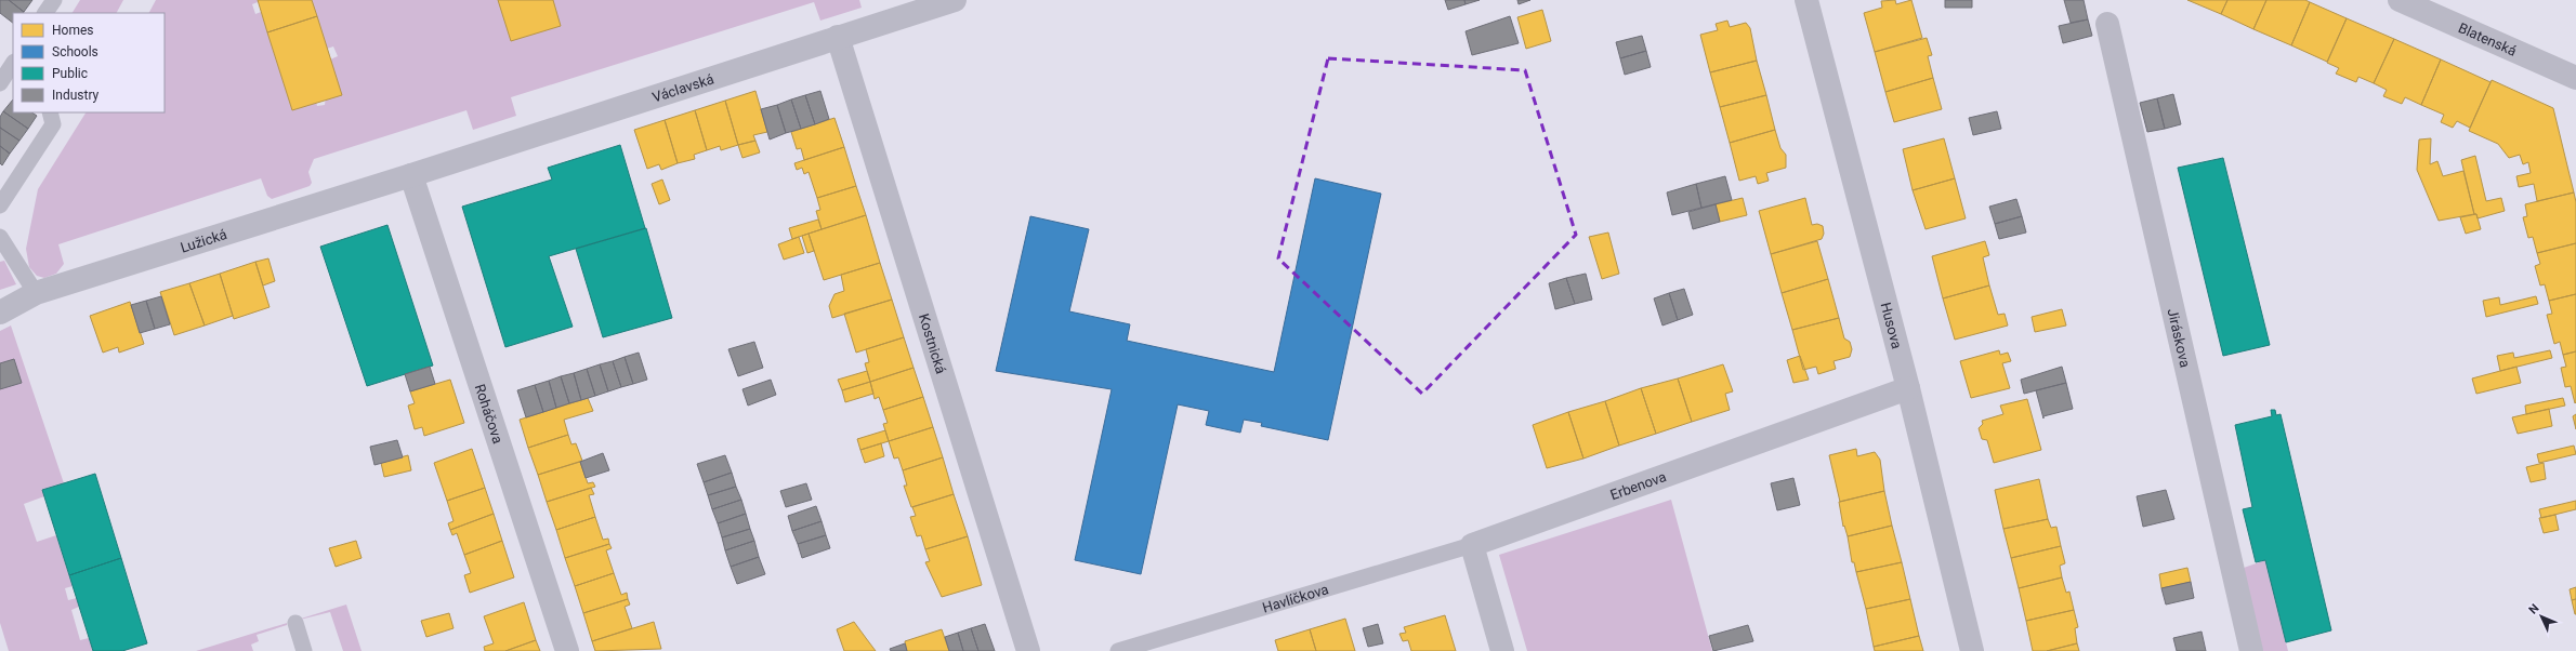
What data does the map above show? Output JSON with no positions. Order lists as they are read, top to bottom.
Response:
{
  "streets": {
    "street": [
      "Blatenská",
      "Václavská",
      "Lužická",
      "Husova",
      "Jiráskova",
      "Kostnická",
      "Roháčova",
      "Erbenova"
    ],
    "lane": ["Havlíčkova"]
  },
  "crossings": [
    ["Václavská", "Lužická"],
    ["Václavská", "Kostnická"],
    ["Václavská", "Roháčova"],
    ["Lužická", "Roháčova"],
    ["Husova", "Erbenova"],
    ["Erbenova", "Havlíčkova"]
  ],
  "legend": [
    "Homes",
    "Schools",
    "Public",
    "Industry"
  ],
  "north": "top left"
}
